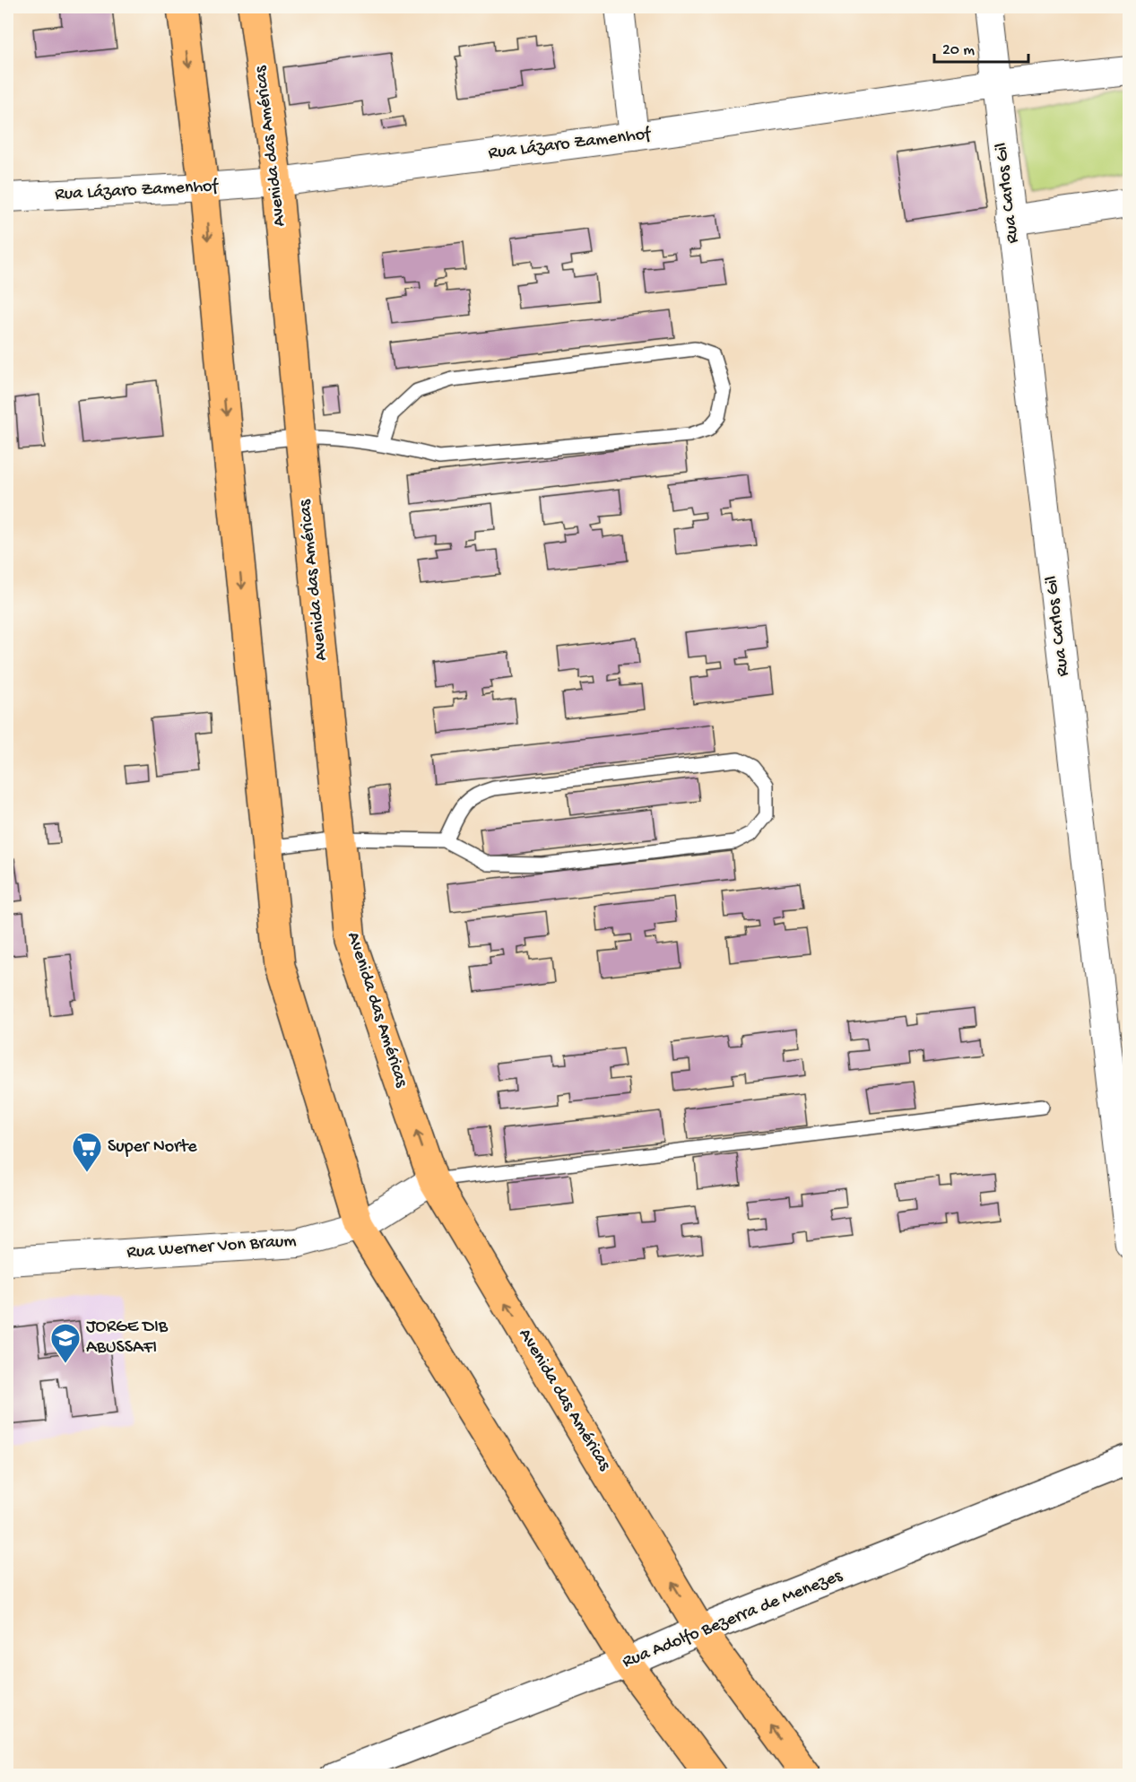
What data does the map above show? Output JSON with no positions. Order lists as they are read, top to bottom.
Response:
{
  "streets": {
    "main road": ["Avenida das Américas"],
    "street": [
      "Rua Lázaro Zamenhof",
      "Rua Carlos Gil",
      "Rua Werner Von Braum",
      "Rua Adolfo Bezerra de Menezes"
    ]
  },
  "crossings": [
    ["Rua Lázaro Zamenhof", "Avenida das Américas"],
    ["Rua Lázaro Zamenhof", "Rua Carlos Gil"],
    ["Avenida das Américas", "Rua Werner Von Braum"],
    ["Avenida das Américas", "Rua Adolfo Bezerra de Menezes"]
  ],
  "places": {
    "supermarket": ["Super Norte"],
    "school or university": ["JORGE DIB ABUSSAFI"]
  },
  "scale_bar": "20 m"
}
